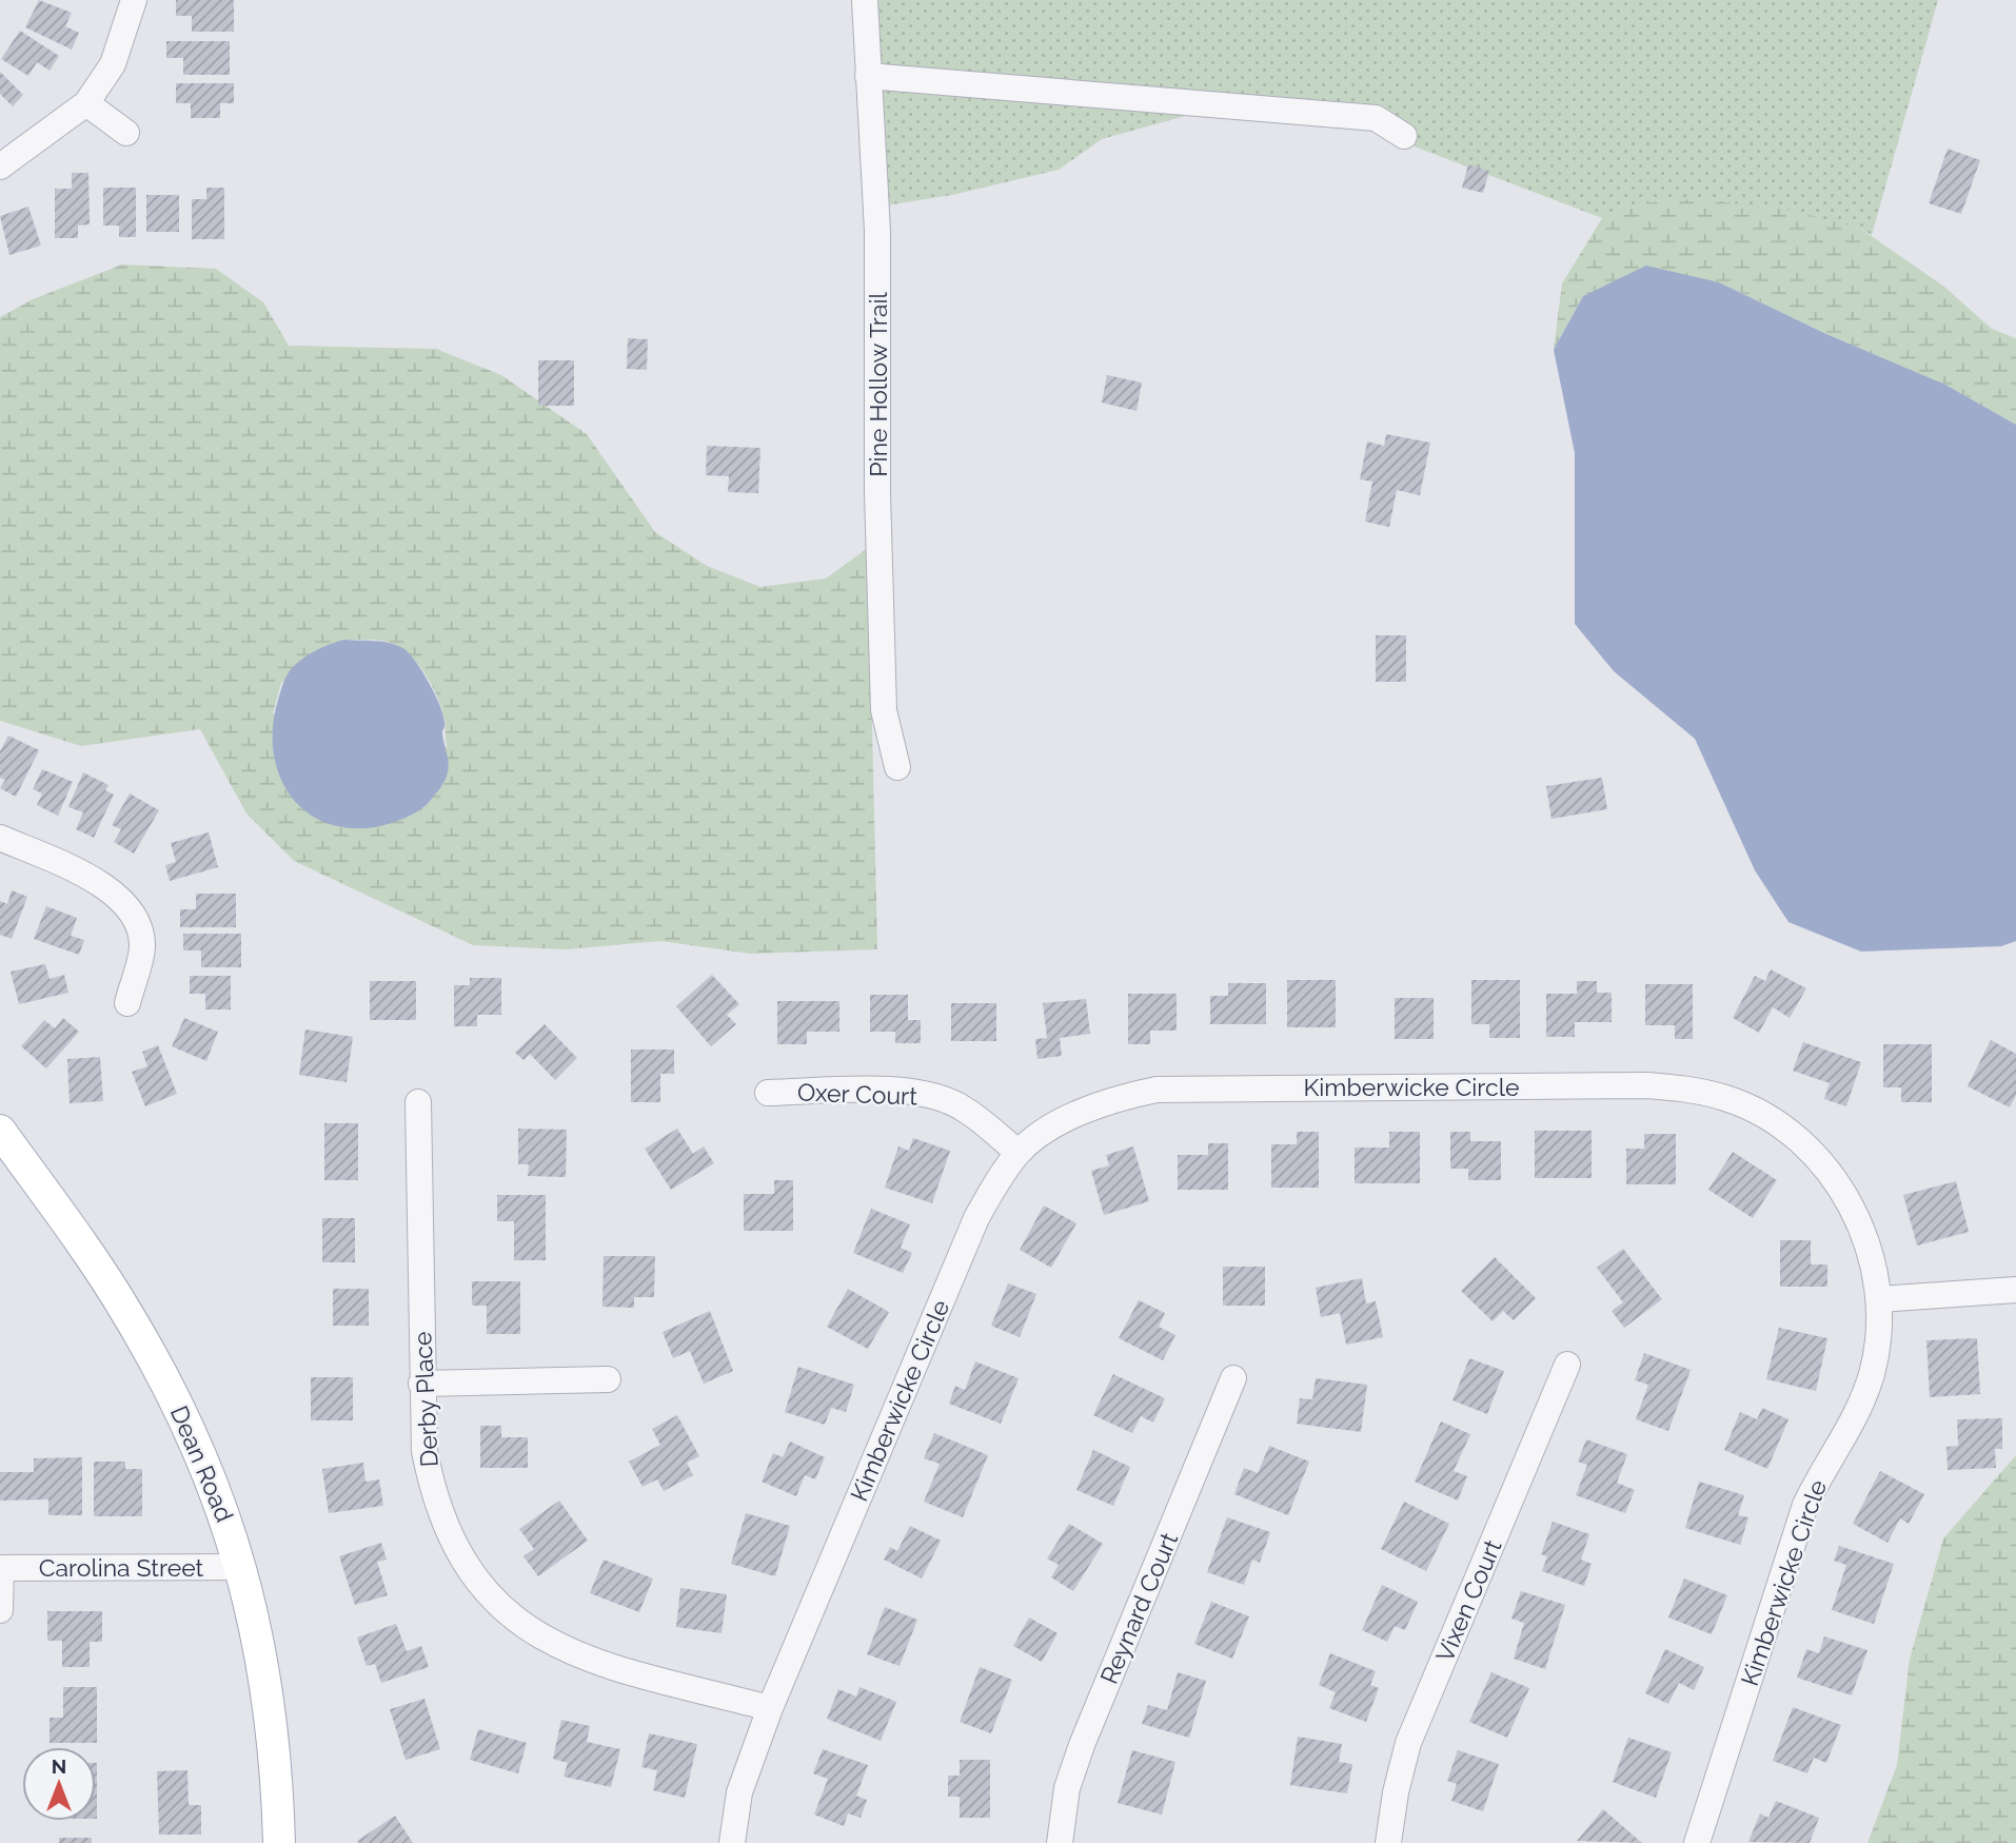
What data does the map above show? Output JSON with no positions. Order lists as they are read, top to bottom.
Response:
{
  "streets": {
    "main road": ["Dean Road"],
    "street": [
      "Pine Hollow Trail",
      "Kimberwicke Circle",
      "Oxer Court",
      "Derby Place",
      "Carolina Street",
      "Vixen Court",
      "Reynard Court"
    ]
  },
  "crossings": [
    ["Kimberwicke Circle", "Oxer Court"],
    ["Kimberwicke Circle", "Derby Place"],
    ["Dean Road", "Carolina Street"]
  ],
  "north": "top"
}
